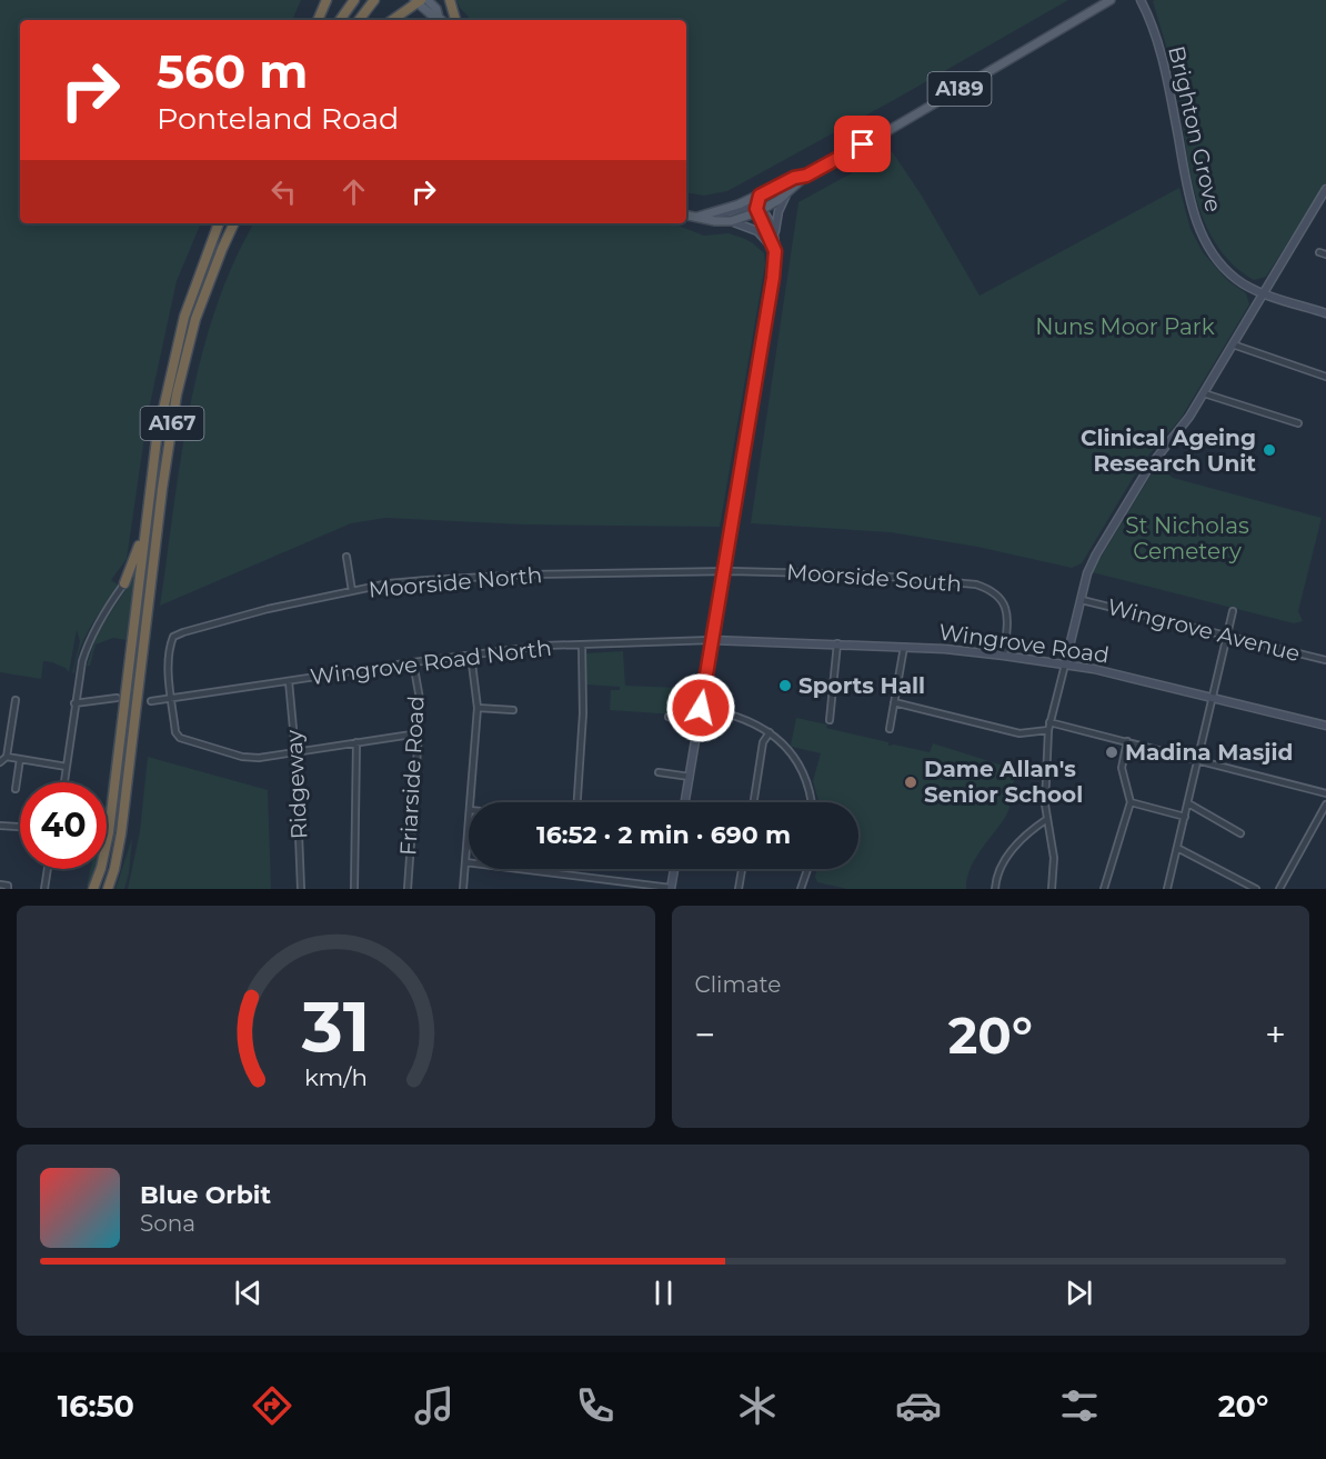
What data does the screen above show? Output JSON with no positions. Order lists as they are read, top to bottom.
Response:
{
  "streets": {
    "highway": ["A167"],
    "main road": ["A189"],
    "street": [
      "Brighton Grove",
      "Moorside South",
      "Moorside North",
      "Wingrove Avenue",
      "Wingrove Road",
      "Wingrove Road North",
      "Friarside Road",
      "Ridgeway"
    ]
  },
  "crossings": [
    ["Moorside South", "Moorside North"],
    ["Moorside South", "Wingrove Road"],
    ["Moorside North", "Wingrove Road North"],
    ["Wingrove Road", "Wingrove Road North"],
    ["Wingrove Road North", "Friarside Road"],
    ["Wingrove Road North", "Ridgeway"]
  ],
  "parks": ["Nuns Moor Park", "St Nicholas Cemetery"],
  "places": [
    "Clinical Ageing Research Unit",
    "Sports Hall",
    "Madina Masjid",
    "Dame Allan's Senior School"
  ],
  "page": {
    "turn": ["560 m", "Ponteland Road"],
    "limit": "40",
    "trip": "16:52 · 2 min · 690 m",
    "tile": "Climate",
    "heat": ["−", "20°", "+"],
    "song": ["Blue Orbit", "Sona"],
    "tabs": ["16:50", "20°"],
    "gauge": ["31", "km/h"]
  }
}
